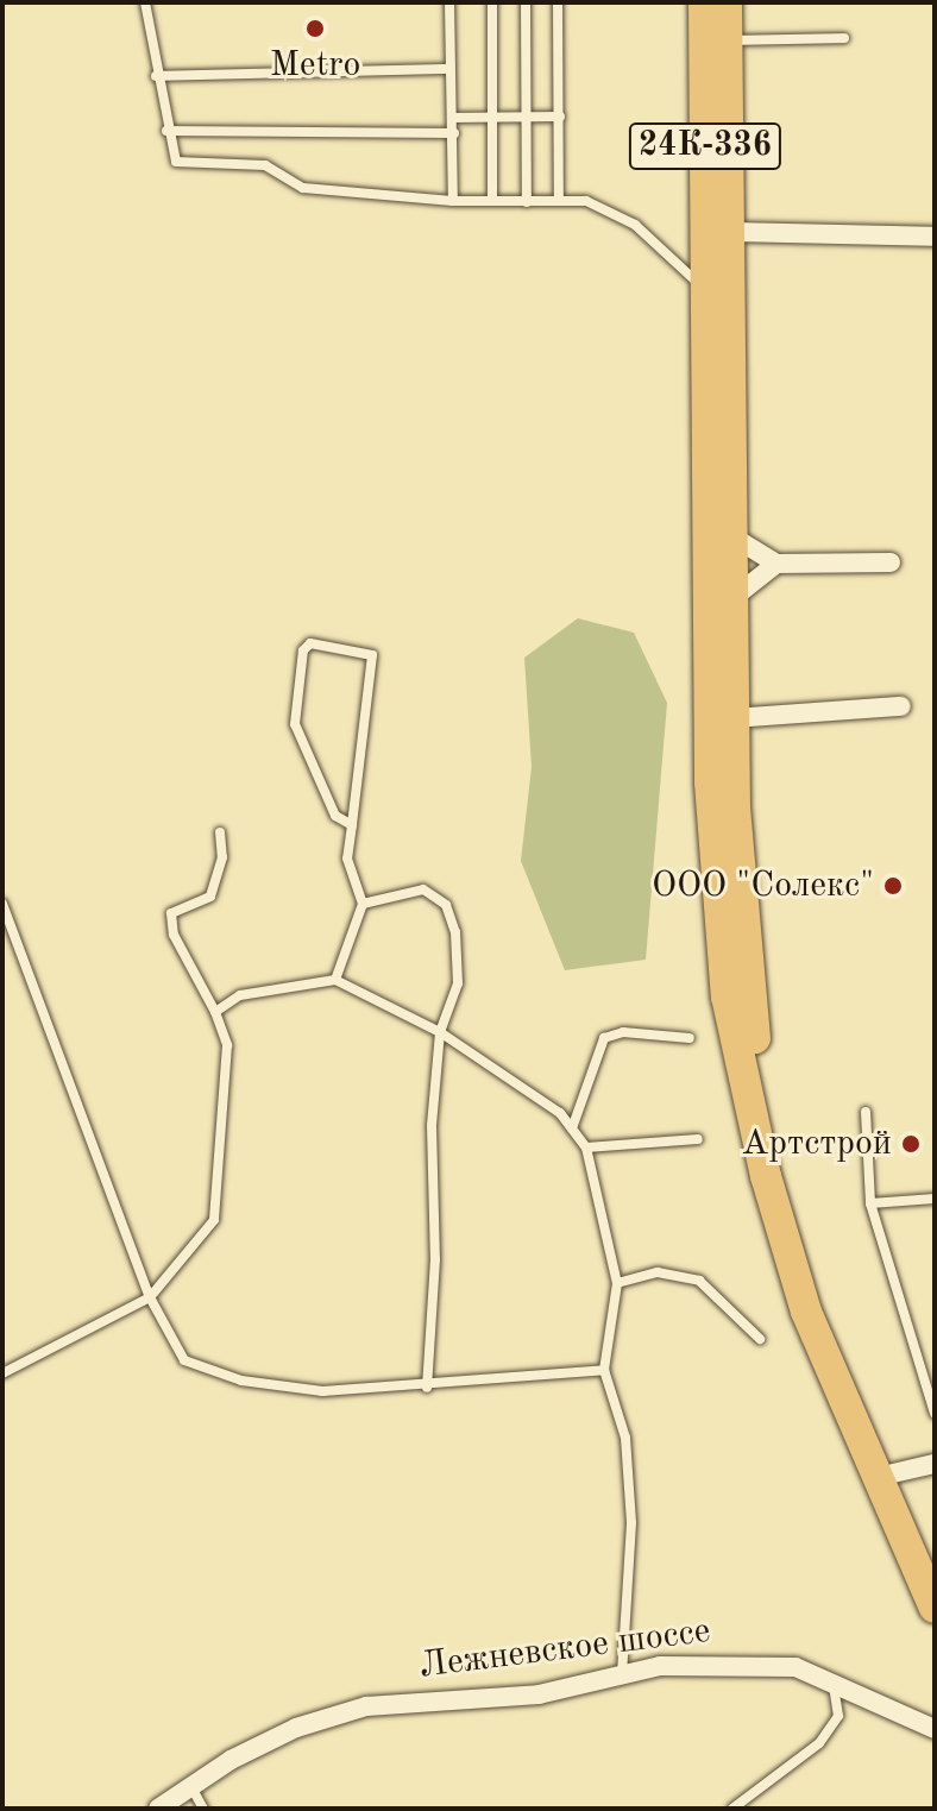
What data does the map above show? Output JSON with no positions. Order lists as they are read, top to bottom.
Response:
{
  "streets": {
    "main road": ["24К-336"],
    "street": ["Лежневское шоссе"]
  },
  "places": ["Metro", "ООО \"Солекс\"", "Артстрой"]
}
